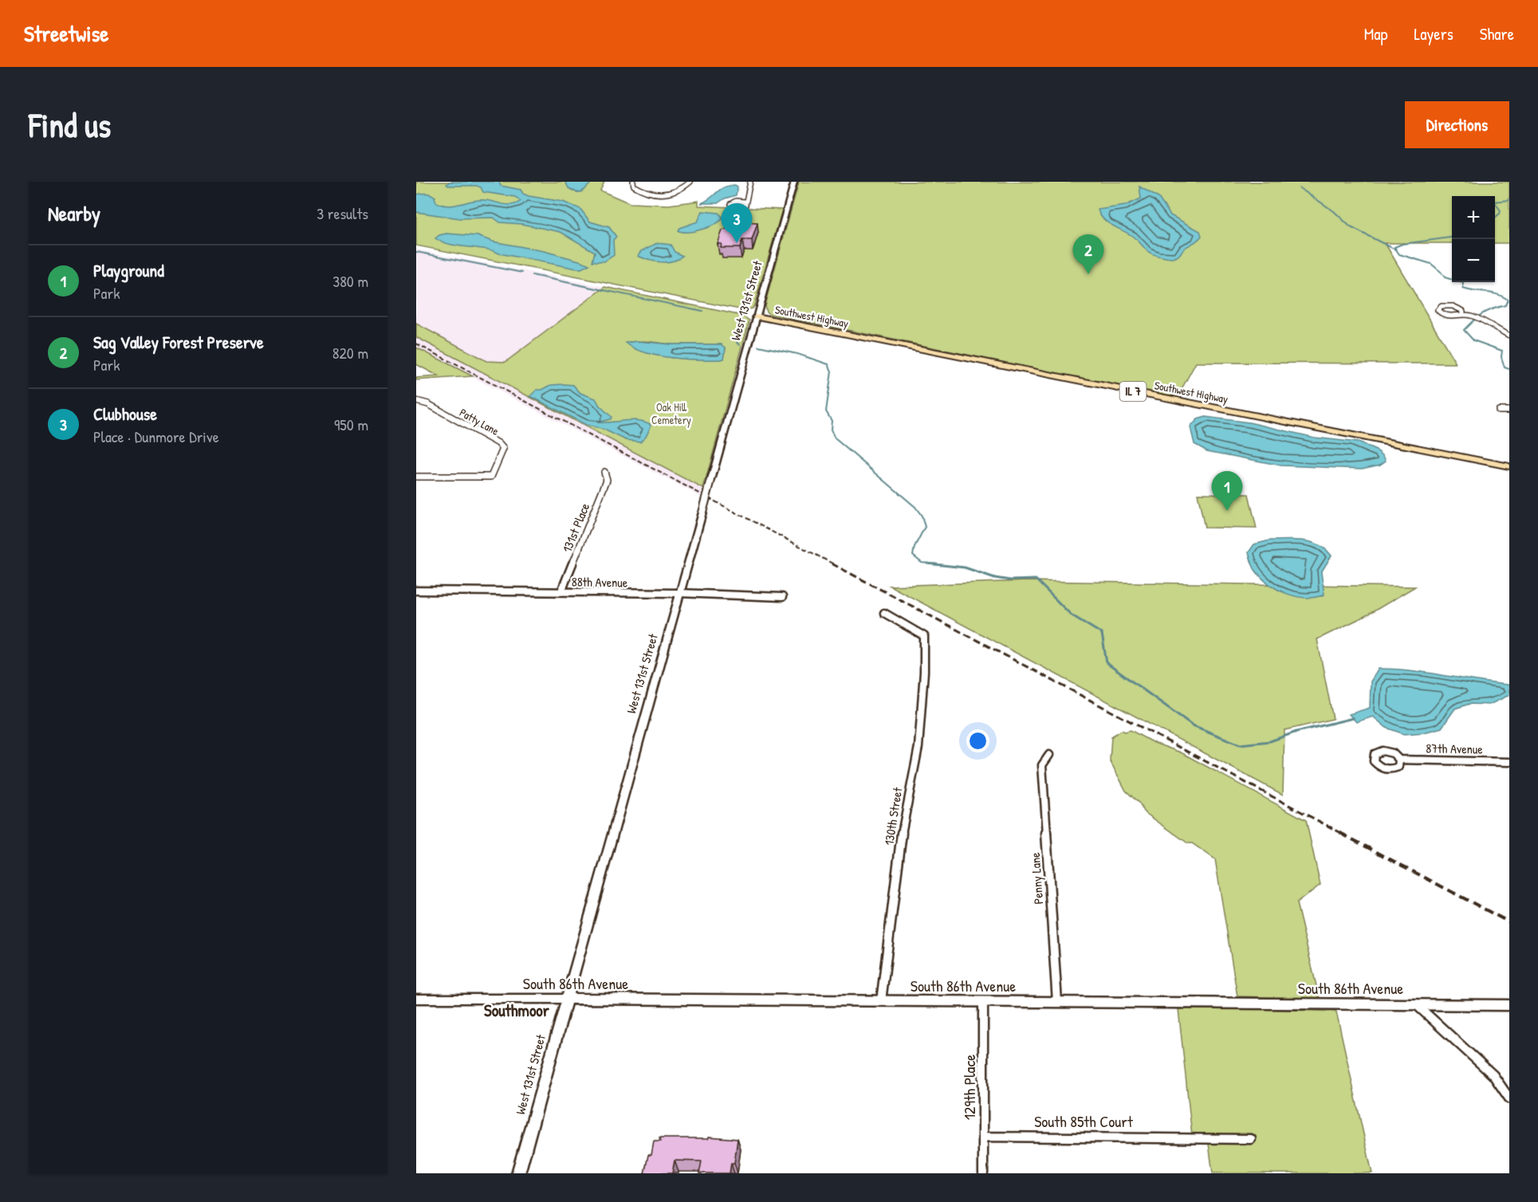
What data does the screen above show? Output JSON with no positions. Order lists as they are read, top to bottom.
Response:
{
  "streets": {
    "main road": ["Southwest Highway", "IL 7"],
    "street": [
      "West 131st Street",
      "Patty Lane",
      "131st Place",
      "88th Avenue",
      "87th Avenue",
      "130th Street",
      "Penny Lane",
      "South 86th Avenue",
      "129th Place",
      "South 85th Court"
    ]
  },
  "crossings": [
    ["West 131st Street", "Southwest Highway"],
    ["West 131st Street", "88th Avenue"],
    ["West 131st Street", "South 86th Avenue"],
    ["131st Place", "88th Avenue"],
    ["130th Street", "South 86th Avenue"],
    ["Penny Lane", "South 86th Avenue"],
    ["South 86th Avenue", "129th Place"],
    ["129th Place", "South 85th Court"]
  ],
  "districts": ["Southmoor"],
  "parks": ["Oak Hill Cemetery"],
  "page": {
    "header": "Streetwise",
    "nav": ["Map", "Layers", "Share"],
    "buttons": "Directions",
    "title": "Find us",
    "heading": ["Nearby", "3 results"],
    "map_buttons": ["+", "−"],
    "pins": ["3", "2", "1"],
    "list": [
      {
        "mark": "1",
        "name": "Playground",
        "note": "Park",
        "value": "380 m"
      },
      {
        "mark": "2",
        "name": "Sag Valley Forest Preserve",
        "note": "Park",
        "value": "820 m"
      },
      {
        "mark": "3",
        "name": "Clubhouse",
        "note": "Place · Dunmore Drive",
        "value": "950 m"
      }
    ]
  }
}
